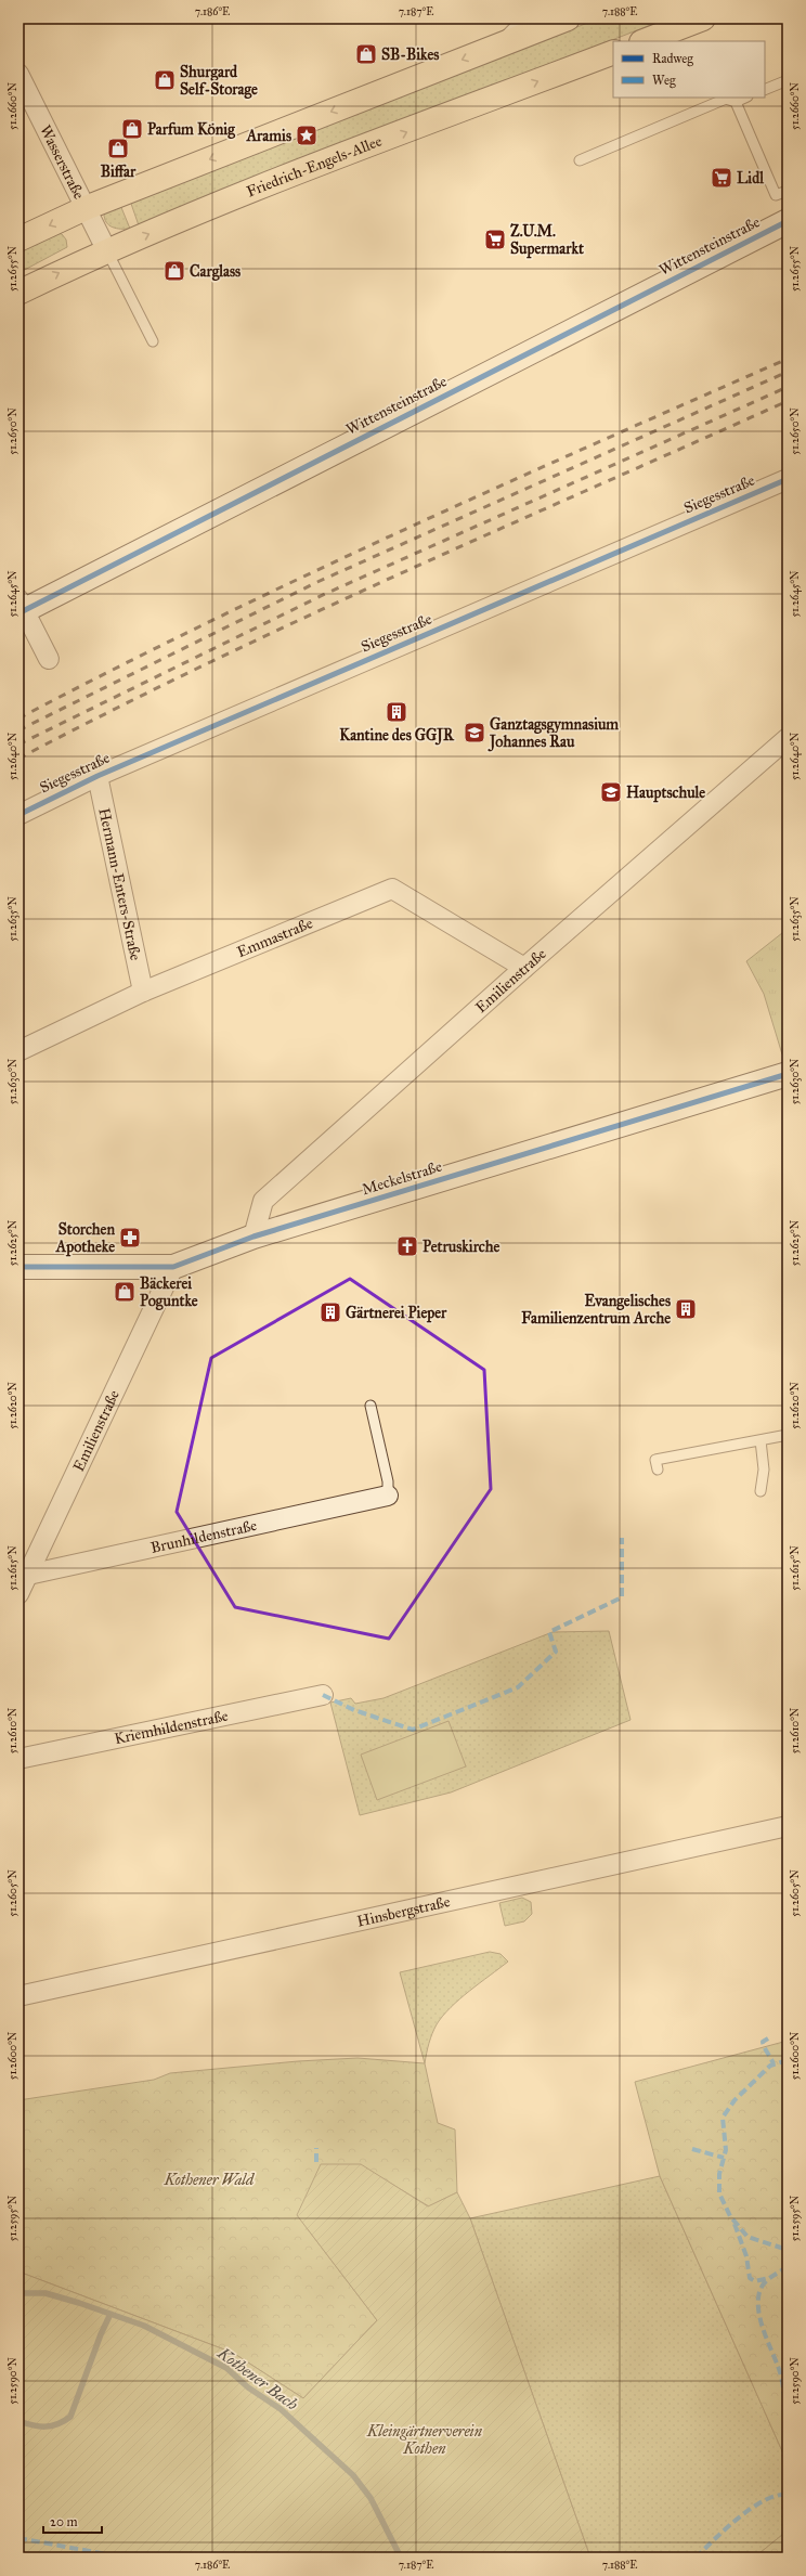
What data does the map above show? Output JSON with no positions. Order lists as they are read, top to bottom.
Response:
{
  "streets": {
    "main road": ["Friedrich-Engels-Allee"],
    "street": [
      "Wasserstraße",
      "Wittensteinstraße",
      "Siegesstraße",
      "Hermann-Enters-Straße",
      "Emmastraße",
      "Emilienstraße",
      "Meckelstraße",
      "Brunhildenstraße",
      "Kriemhildenstraße",
      "Hinsbergstraße"
    ]
  },
  "crossings": [
    ["Wasserstraße", "Friedrich-Engels-Allee"],
    ["Siegesstraße", "Hermann-Enters-Straße"],
    ["Hermann-Enters-Straße", "Emmastraße"],
    ["Emmastraße", "Emilienstraße"],
    ["Emilienstraße", "Meckelstraße"],
    ["Emilienstraße", "Brunhildenstraße"]
  ],
  "water": ["Kothener Bach"],
  "parks": ["Kothener Wald", "Kleingärtnerverein Kothen"],
  "places": {
    "shop": [
      "SB-Bikes",
      "Shurgard Self-Storage",
      "Parfum König",
      "Biffar",
      "Carglass",
      "Bäckerei Poguntke"
    ],
    "place": ["Aramis"],
    "supermarket": ["Lidl", "Z.U.M. Supermarkt"],
    "building": ["Kantine des GGJR", "Evangelisches Familienzentrum Arche", "Gärtnerei Pieper"],
    "school or university": ["Ganztagsgymnasium Johannes Rau", "Hauptschule"],
    "pharmacy": ["Storchen Apotheke"],
    "church": ["Petruskirche"]
  },
  "legend": ["Radweg", "Weg"],
  "scale_bar": "20 m",
  "coordinates": [
    "7.186°E",
    "7.187°E",
    "7.188°E",
    "51.2660°N",
    "51.2655°N",
    "51.2650°N",
    "51.2645°N",
    "51.2640°N",
    "51.2635°N",
    "51.2630°N",
    "51.2625°N",
    "51.2620°N",
    "51.2615°N",
    "51.2610°N",
    "51.2605°N",
    "51.2600°N",
    "51.2595°N",
    "51.2590°N"
  ]
}
